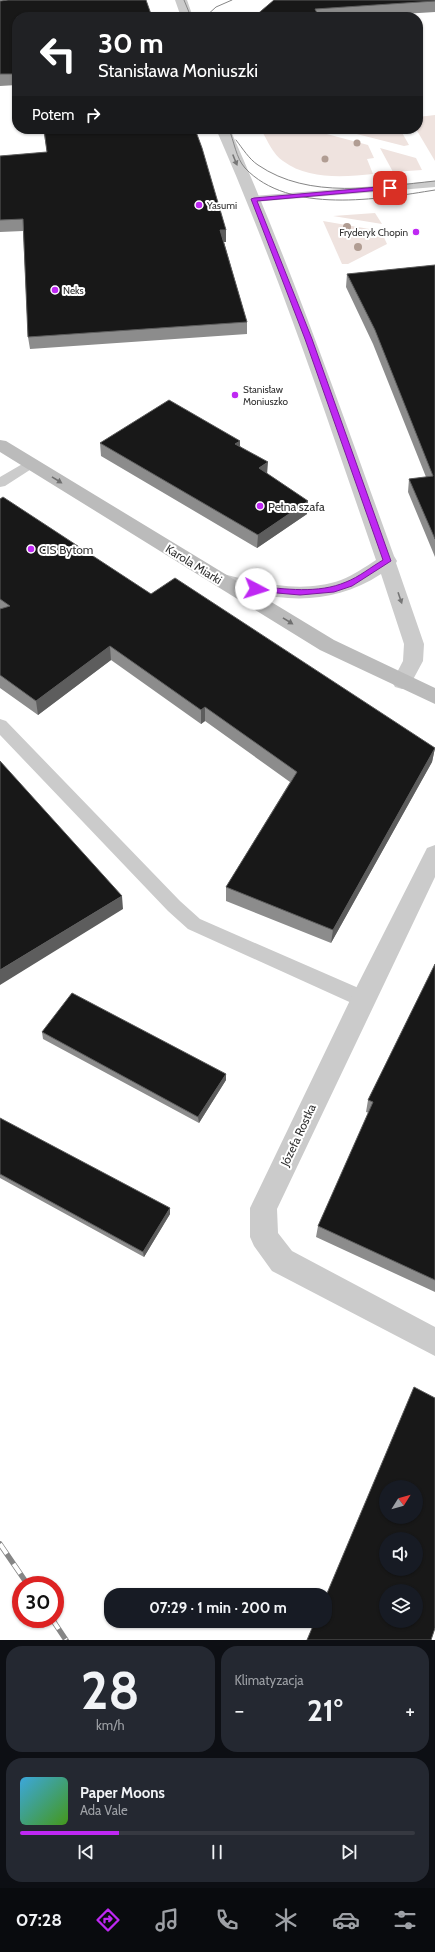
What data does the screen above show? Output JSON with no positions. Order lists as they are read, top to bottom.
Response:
{
  "streets": {
    "main road": ["Karola Miarki"],
    "street": ["Józefa Rostka"]
  },
  "one_way": ["Karola Miarki"],
  "places": [
    "Yasumi",
    "Fryderyk Chopin",
    "Neks",
    "Stanisław Moniuszko",
    "Pełna szafa",
    "CIS Bytom"
  ],
  "north": "top right",
  "page": {
    "turn": ["30 m", "Stanisława Moniuszki"],
    "then": "Potem",
    "limit": "30",
    "trip": "07:29 · 1 min · 200 m",
    "tile": [
      ["28", "km/h"],
      "Klimatyzacja"
    ],
    "heat": ["−", "21°", "+"],
    "song": ["Paper Moons", "Ada Vale"],
    "tabs": "07:28"
  }
}
